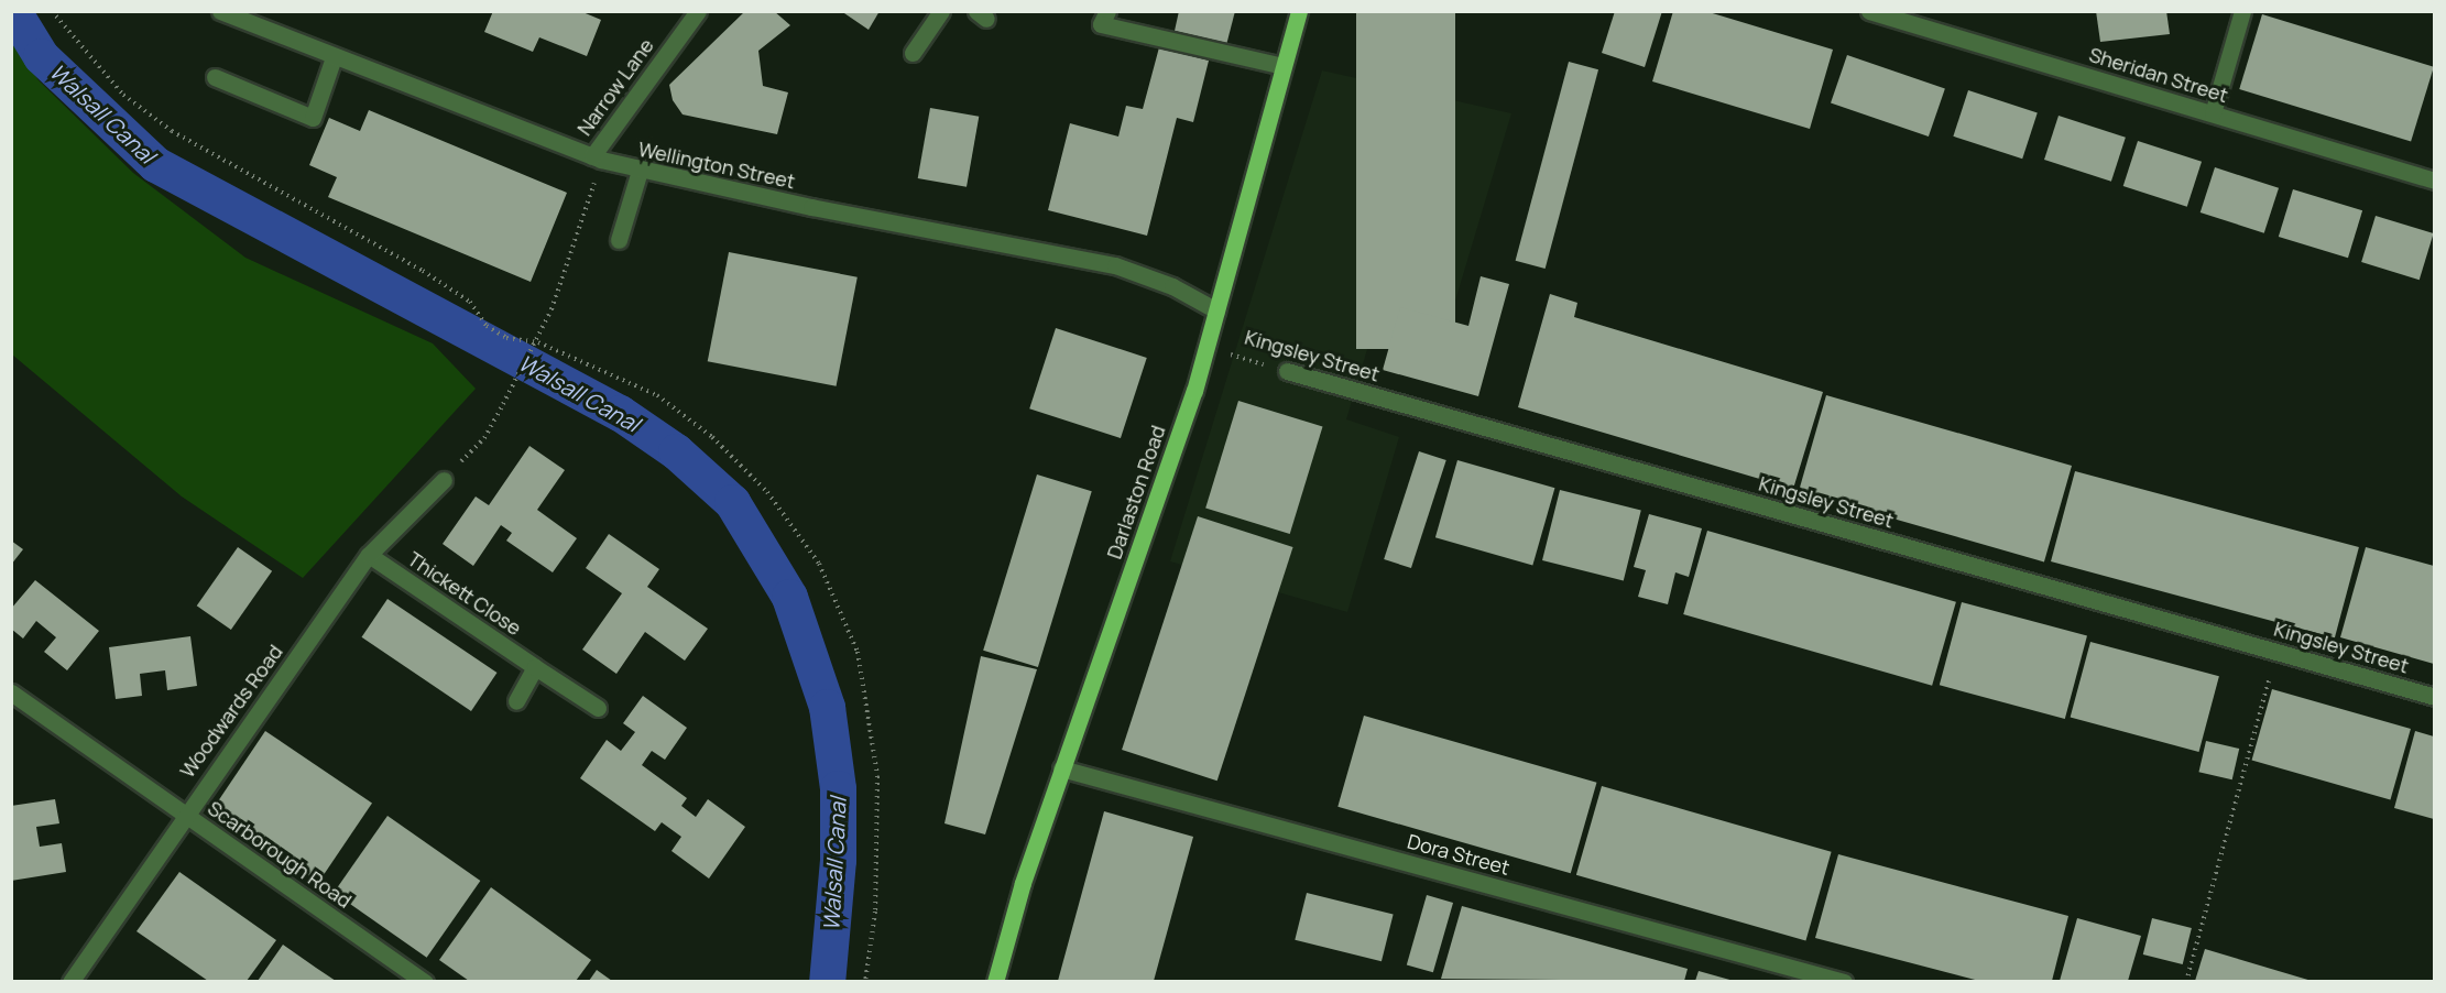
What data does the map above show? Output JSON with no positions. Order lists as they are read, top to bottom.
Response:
{
  "streets": {
    "main road": ["Darlaston Road"],
    "street": [
      "Sheridan Street",
      "Narrow Lane",
      "Wellington Street",
      "Kingsley Street",
      "Thickett Close",
      "Woodwards Road",
      "Scarborough Road",
      "Dora Street"
    ]
  },
  "crossings": [
    ["Narrow Lane", "Wellington Street"],
    ["Narrow Lane", "Woodwards Road"],
    ["Wellington Street", "Darlaston Road"],
    ["Kingsley Street", "Darlaston Road"],
    ["Darlaston Road", "Dora Street"],
    ["Thickett Close", "Woodwards Road"],
    ["Woodwards Road", "Scarborough Road"]
  ],
  "water": ["Walsall Canal"]
}
